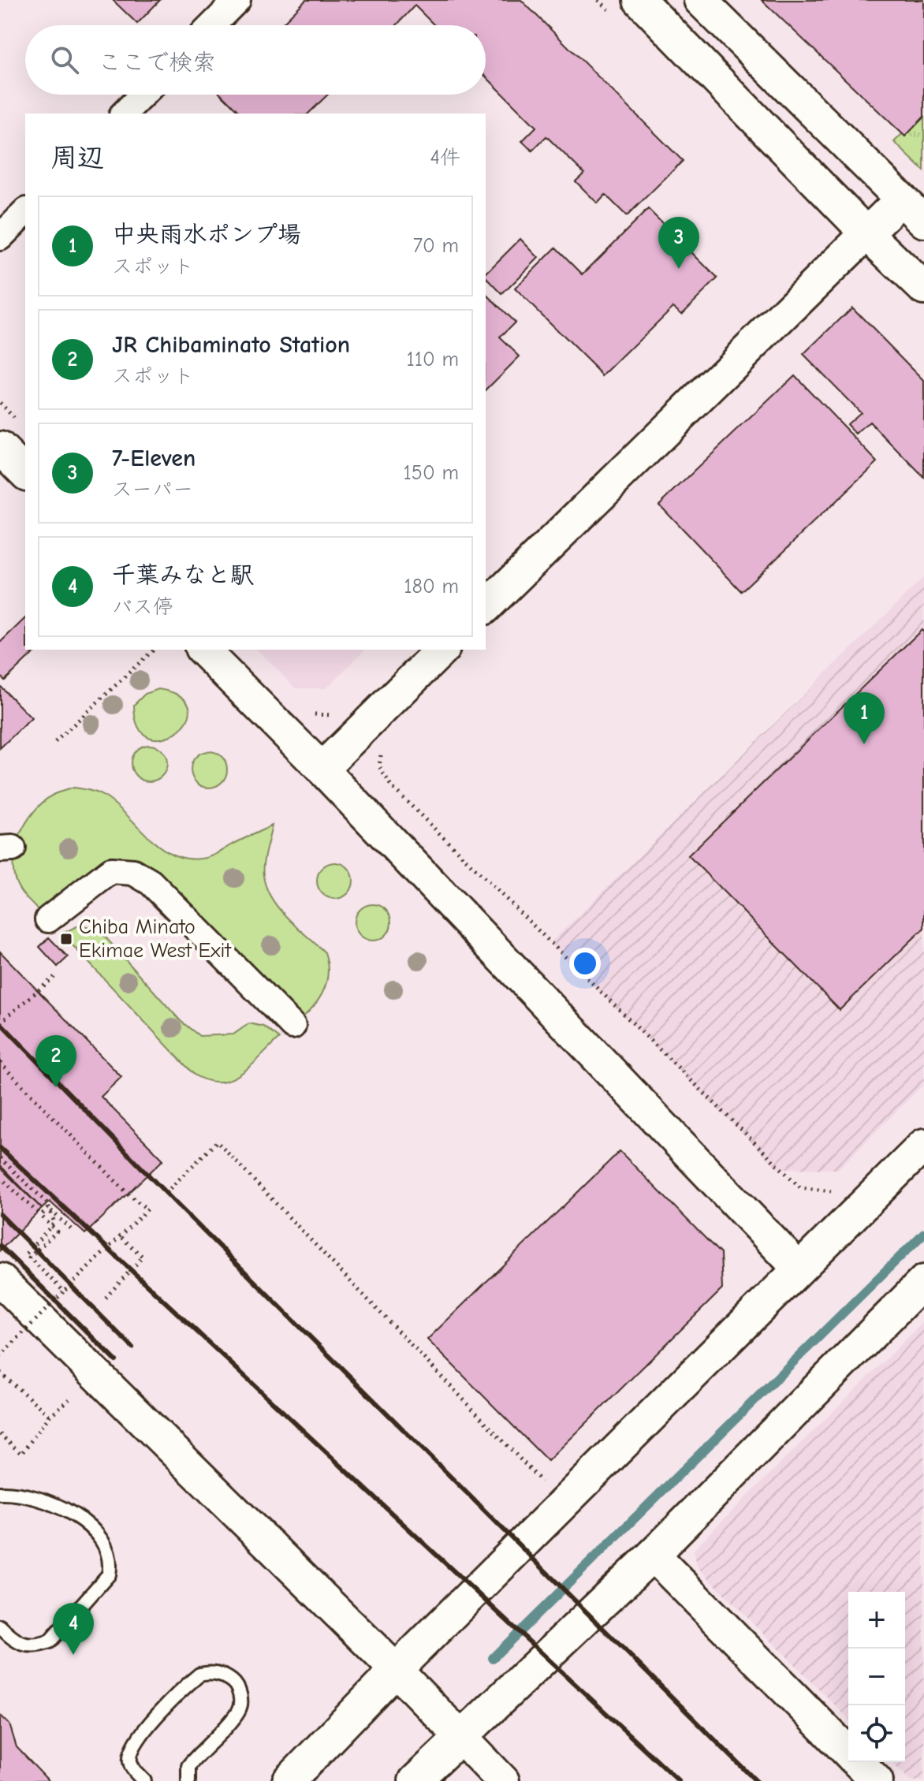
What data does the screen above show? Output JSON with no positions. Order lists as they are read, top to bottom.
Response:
{
  "places": {
    "transit": ["Chiba Minato Ekimae West Exit"]
  },
  "page": {
    "search": "ここで検索",
    "heading": ["周辺", "4件"],
    "list": [
      {
        "mark": "1",
        "name": "中央雨水ポンプ場",
        "note": "スポット",
        "value": "70 m"
      },
      {
        "mark": "2",
        "name": "JR Chibaminato Station",
        "note": "スポット",
        "value": "110 m"
      },
      {
        "mark": "3",
        "name": "7-Eleven",
        "note": "スーパー",
        "value": "150 m"
      },
      {
        "mark": "4",
        "name": "千葉みなと駅",
        "note": "バス停",
        "value": "180 m"
      }
    ],
    "pins": [
      "3",
      "1",
      "2",
      "4"
    ],
    "map_buttons": ["+", "−"]
  }
}
